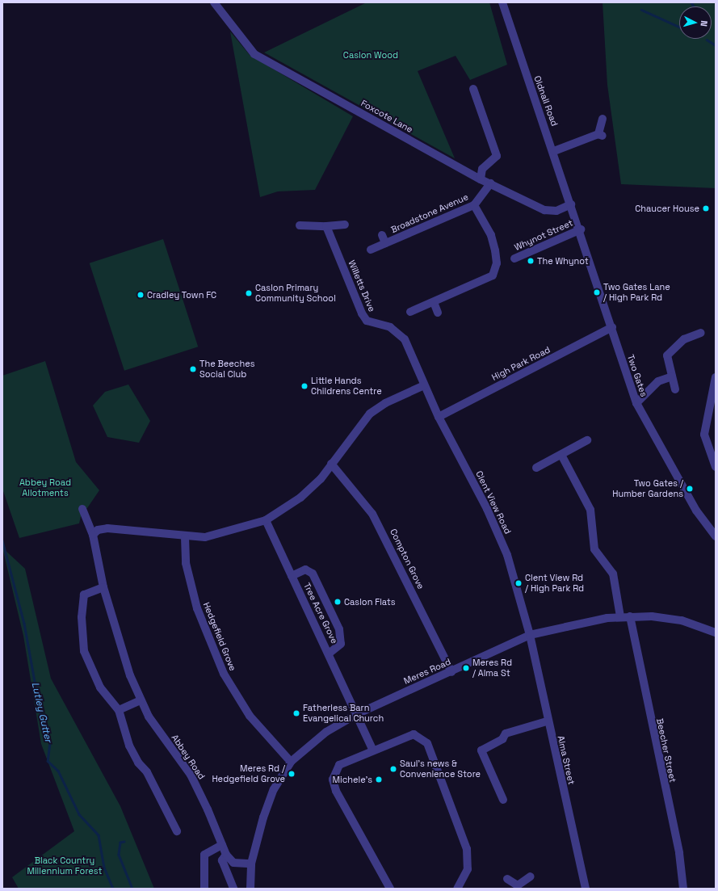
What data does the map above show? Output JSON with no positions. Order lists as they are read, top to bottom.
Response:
{
  "streets": {
    "street": [
      "Oldnall Road",
      "Foxcote Lane",
      "Broadstone Avenue",
      "Whynot Street",
      "Willetts Drive",
      "High Park Road",
      "Two Gates",
      "Clent View Road",
      "Compton Grove",
      "Tree Acre Grove",
      "Hedgefield Grove",
      "Meres Road",
      "Beecher Street",
      "Abbey Road",
      "Alma Street"
    ]
  },
  "crossings": [
    ["Oldnall Road", "Foxcote Lane"],
    ["Oldnall Road", "Two Gates"],
    ["Foxcote Lane", "Broadstone Avenue"],
    ["Foxcote Lane", "Two Gates"],
    ["Whynot Street", "Two Gates"],
    ["Willetts Drive", "Clent View Road"],
    ["High Park Road", "Two Gates"],
    ["High Park Road", "Clent View Road"],
    ["Clent View Road", "Meres Road"],
    ["Clent View Road", "Alma Street"],
    ["Compton Grove", "Meres Road"],
    ["Tree Acre Grove", "Meres Road"],
    ["Hedgefield Grove", "Meres Road"],
    ["Meres Road", "Beecher Street"],
    ["Meres Road", "Alma Street"]
  ],
  "water": ["Lutley Gutter"],
  "parks": ["Caslon Wood", "Abbey Road Allotments", "Black Country Millennium Forest"],
  "places": [
    "Chaucer House",
    "The Whynot",
    "Two Gates Lane / High Park Rd",
    "Caslon Primary Community School",
    "Cradley Town FC",
    "The Beeches Social Club",
    "Little Hands Childrens Centre",
    "Two Gates / Humber Gardens",
    "Clent View Rd / High Park Rd",
    "Caslon Flats",
    "Meres Rd / Alma St",
    "Fatherless Barn Evangelical Church",
    "Saul's news & Convenience Store",
    "Meres Rd / Hedgefield Grove",
    "Michele's"
  ],
  "north": "right"
}
